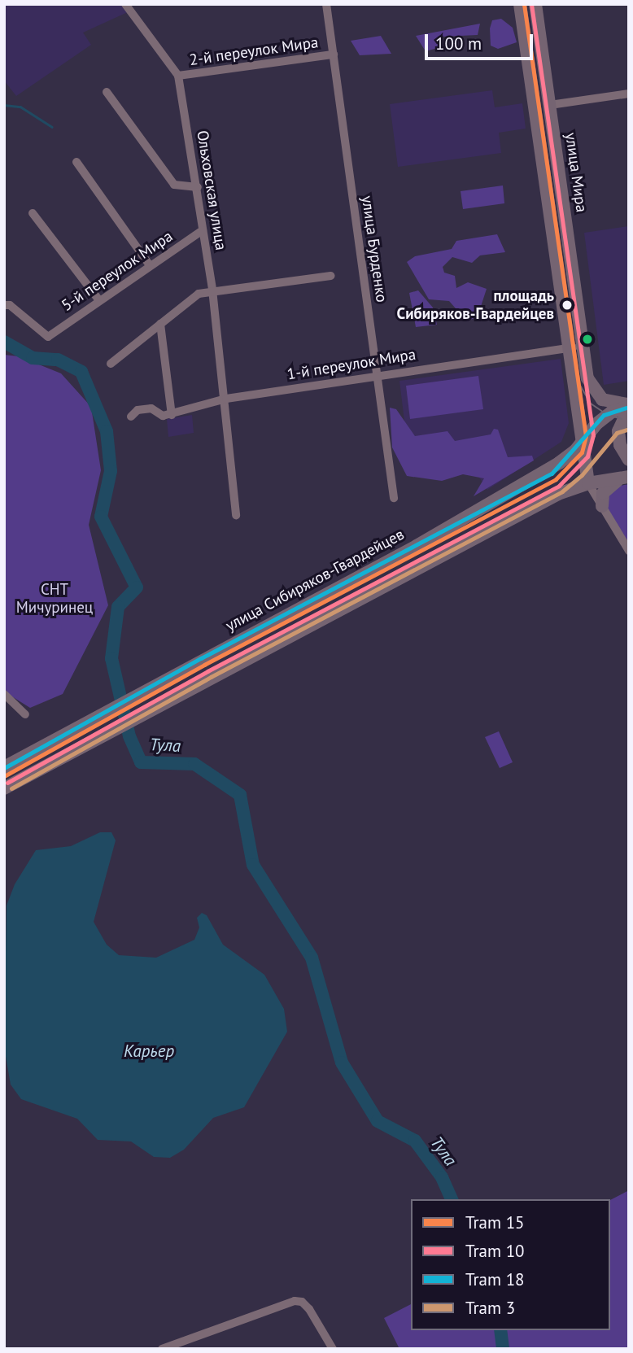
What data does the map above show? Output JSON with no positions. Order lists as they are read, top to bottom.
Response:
{
  "streets": {
    "main road": ["улица Мира", "улица Сибиряков-Гвардейцев"],
    "street": [
      "2-й переулок Мира",
      "Ольховская улица",
      "улица Бурденко",
      "5-й переулок Мира",
      "1-й переулок Мира"
    ]
  },
  "crossings": [
    ["2-й переулок Мира", "Ольховская улица"],
    ["2-й переулок Мира", "улица Бурденко"],
    ["улица Мира", "1-й переулок Мира"],
    ["улица Мира", "улица Сибиряков-Гвардейцев"],
    ["Ольховская улица", "5-й переулок Мира"],
    ["Ольховская улица", "1-й переулок Мира"],
    ["улица Бурденко", "1-й переулок Мира"]
  ],
  "water": ["Тула", "Карьер"],
  "parks": ["СНТ Мичуринец"],
  "places": ["площадь Сибиряков-Гвардейцев"],
  "lines": [
    "tram line 15",
    "tram line 10",
    "tram line 18",
    "tram line 3"
  ],
  "legend": [
    "Tram 15",
    "Tram 10",
    "Tram 18",
    "Tram 3"
  ],
  "scale_bar": "100 m"
}
